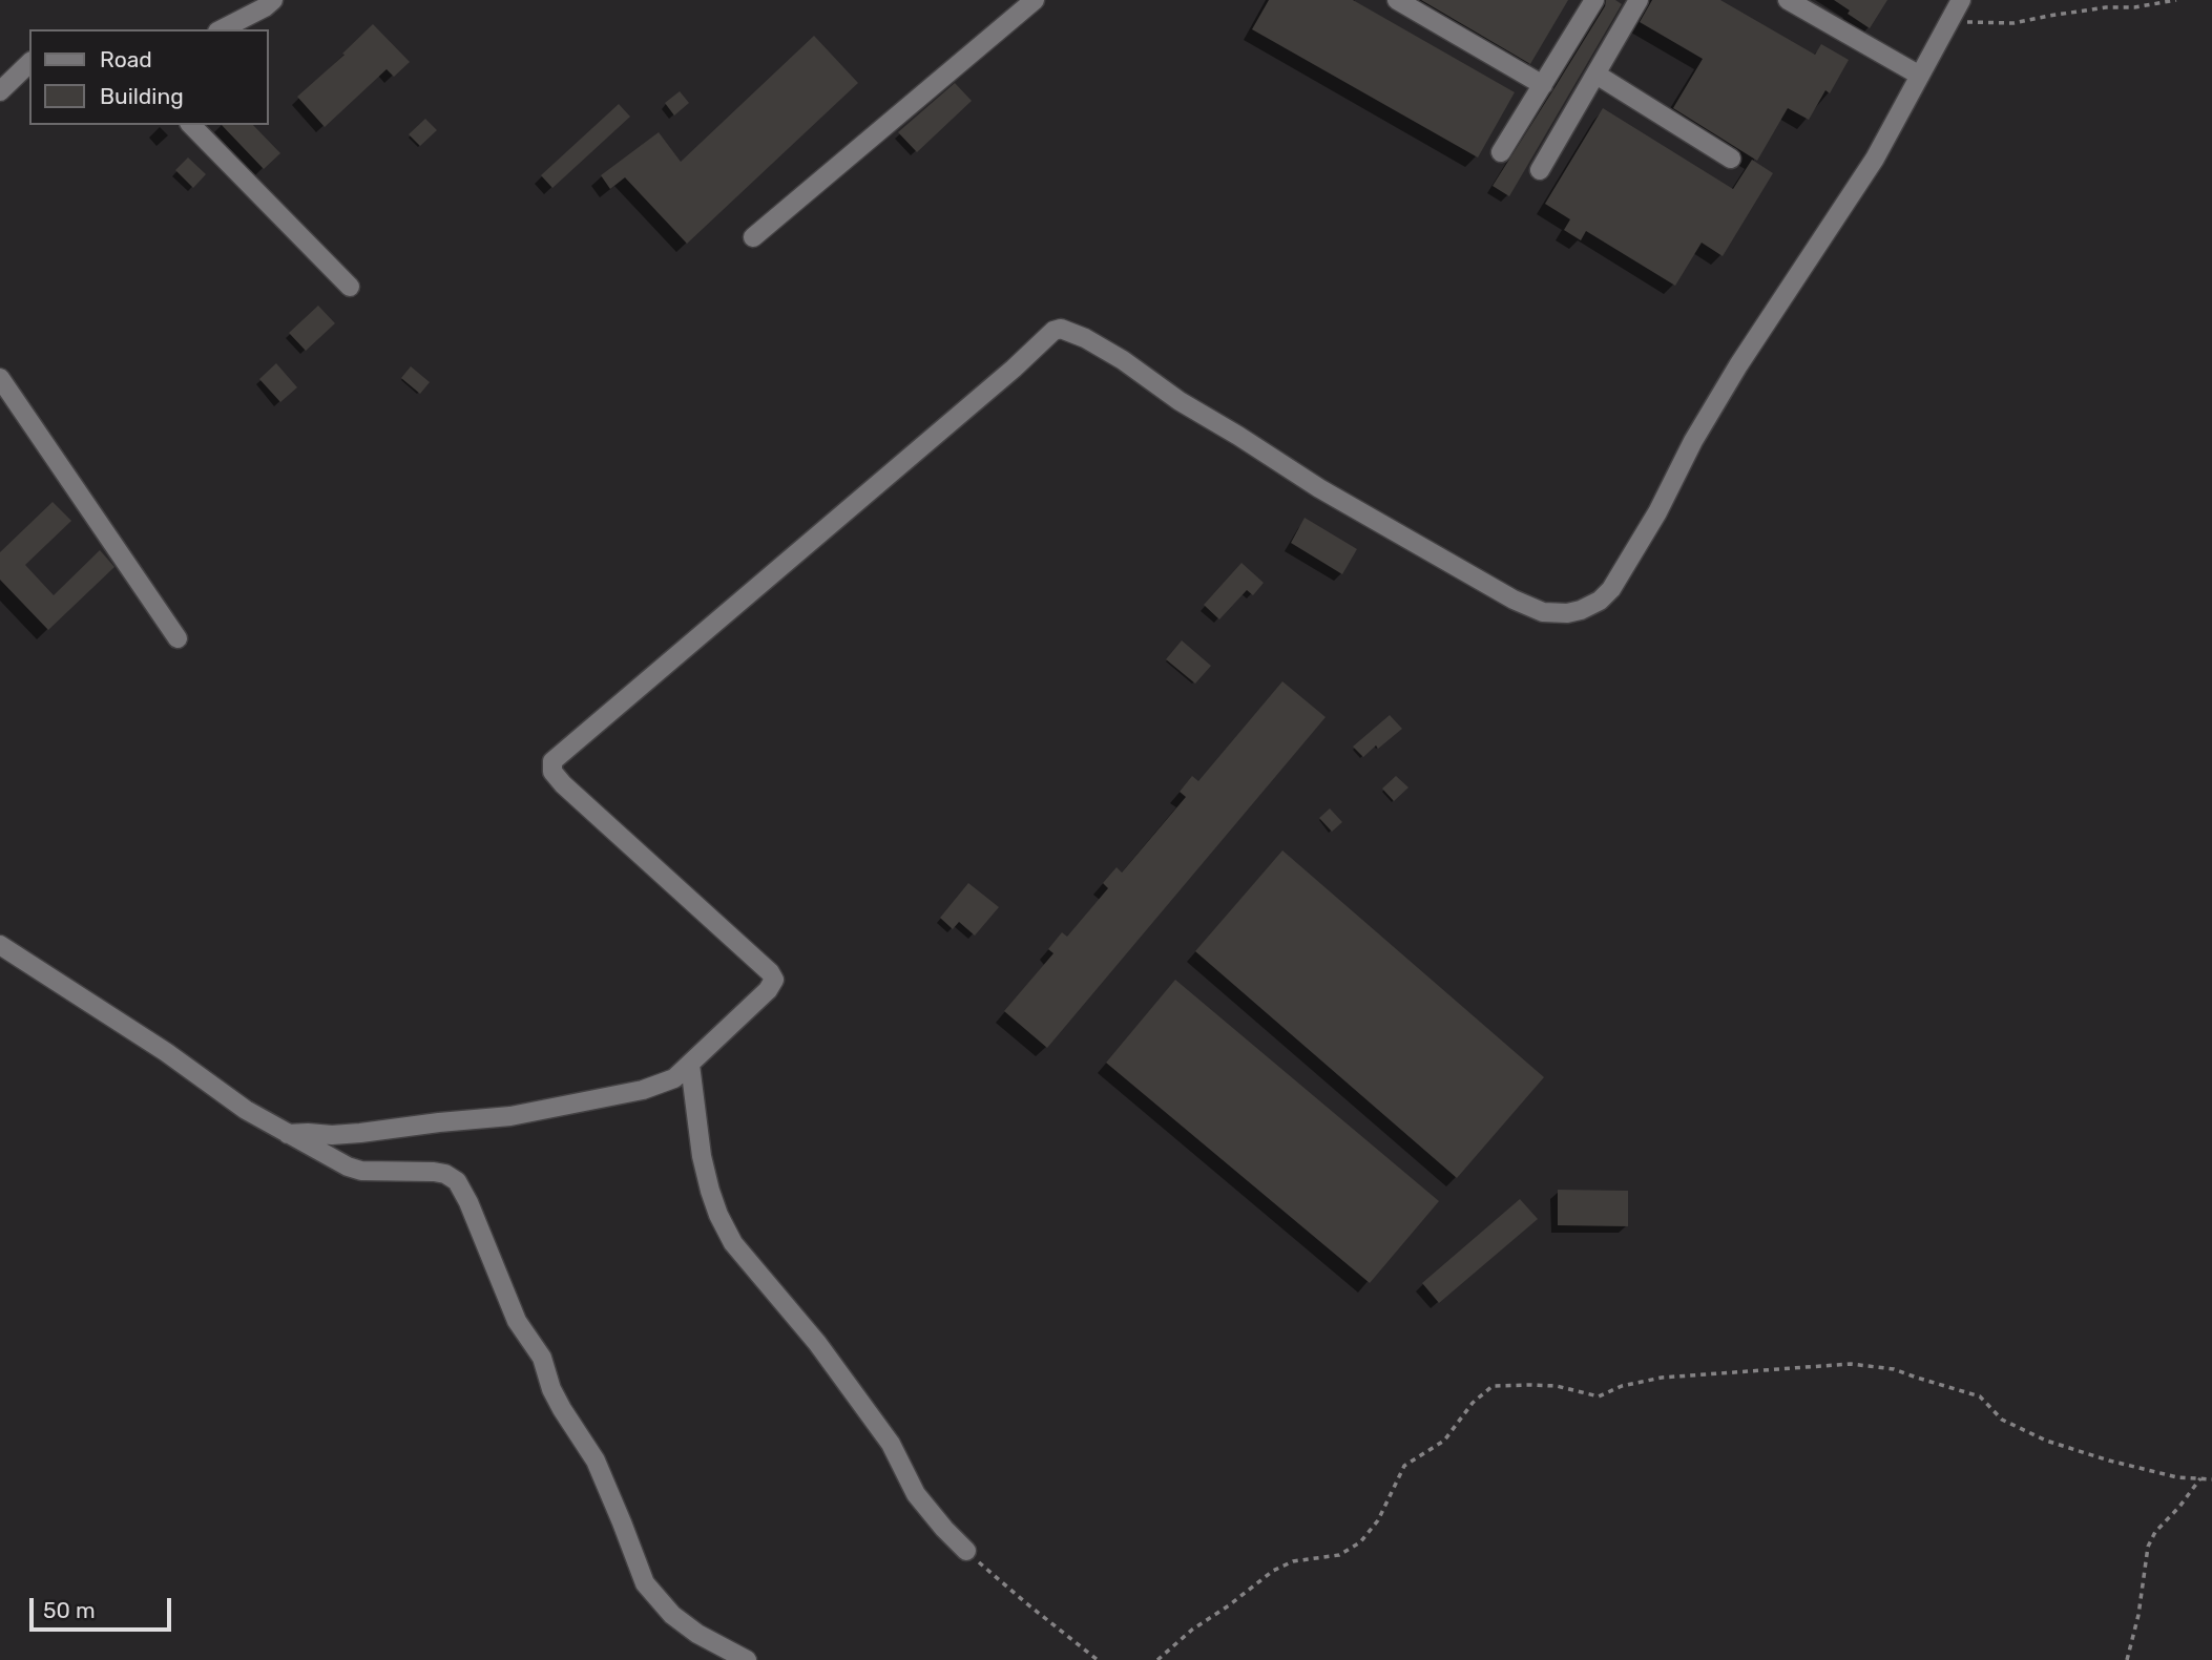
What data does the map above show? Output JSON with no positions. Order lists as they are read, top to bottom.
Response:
{
  "legend": ["Road", "Building"],
  "scale_bar": "50 m"
}
